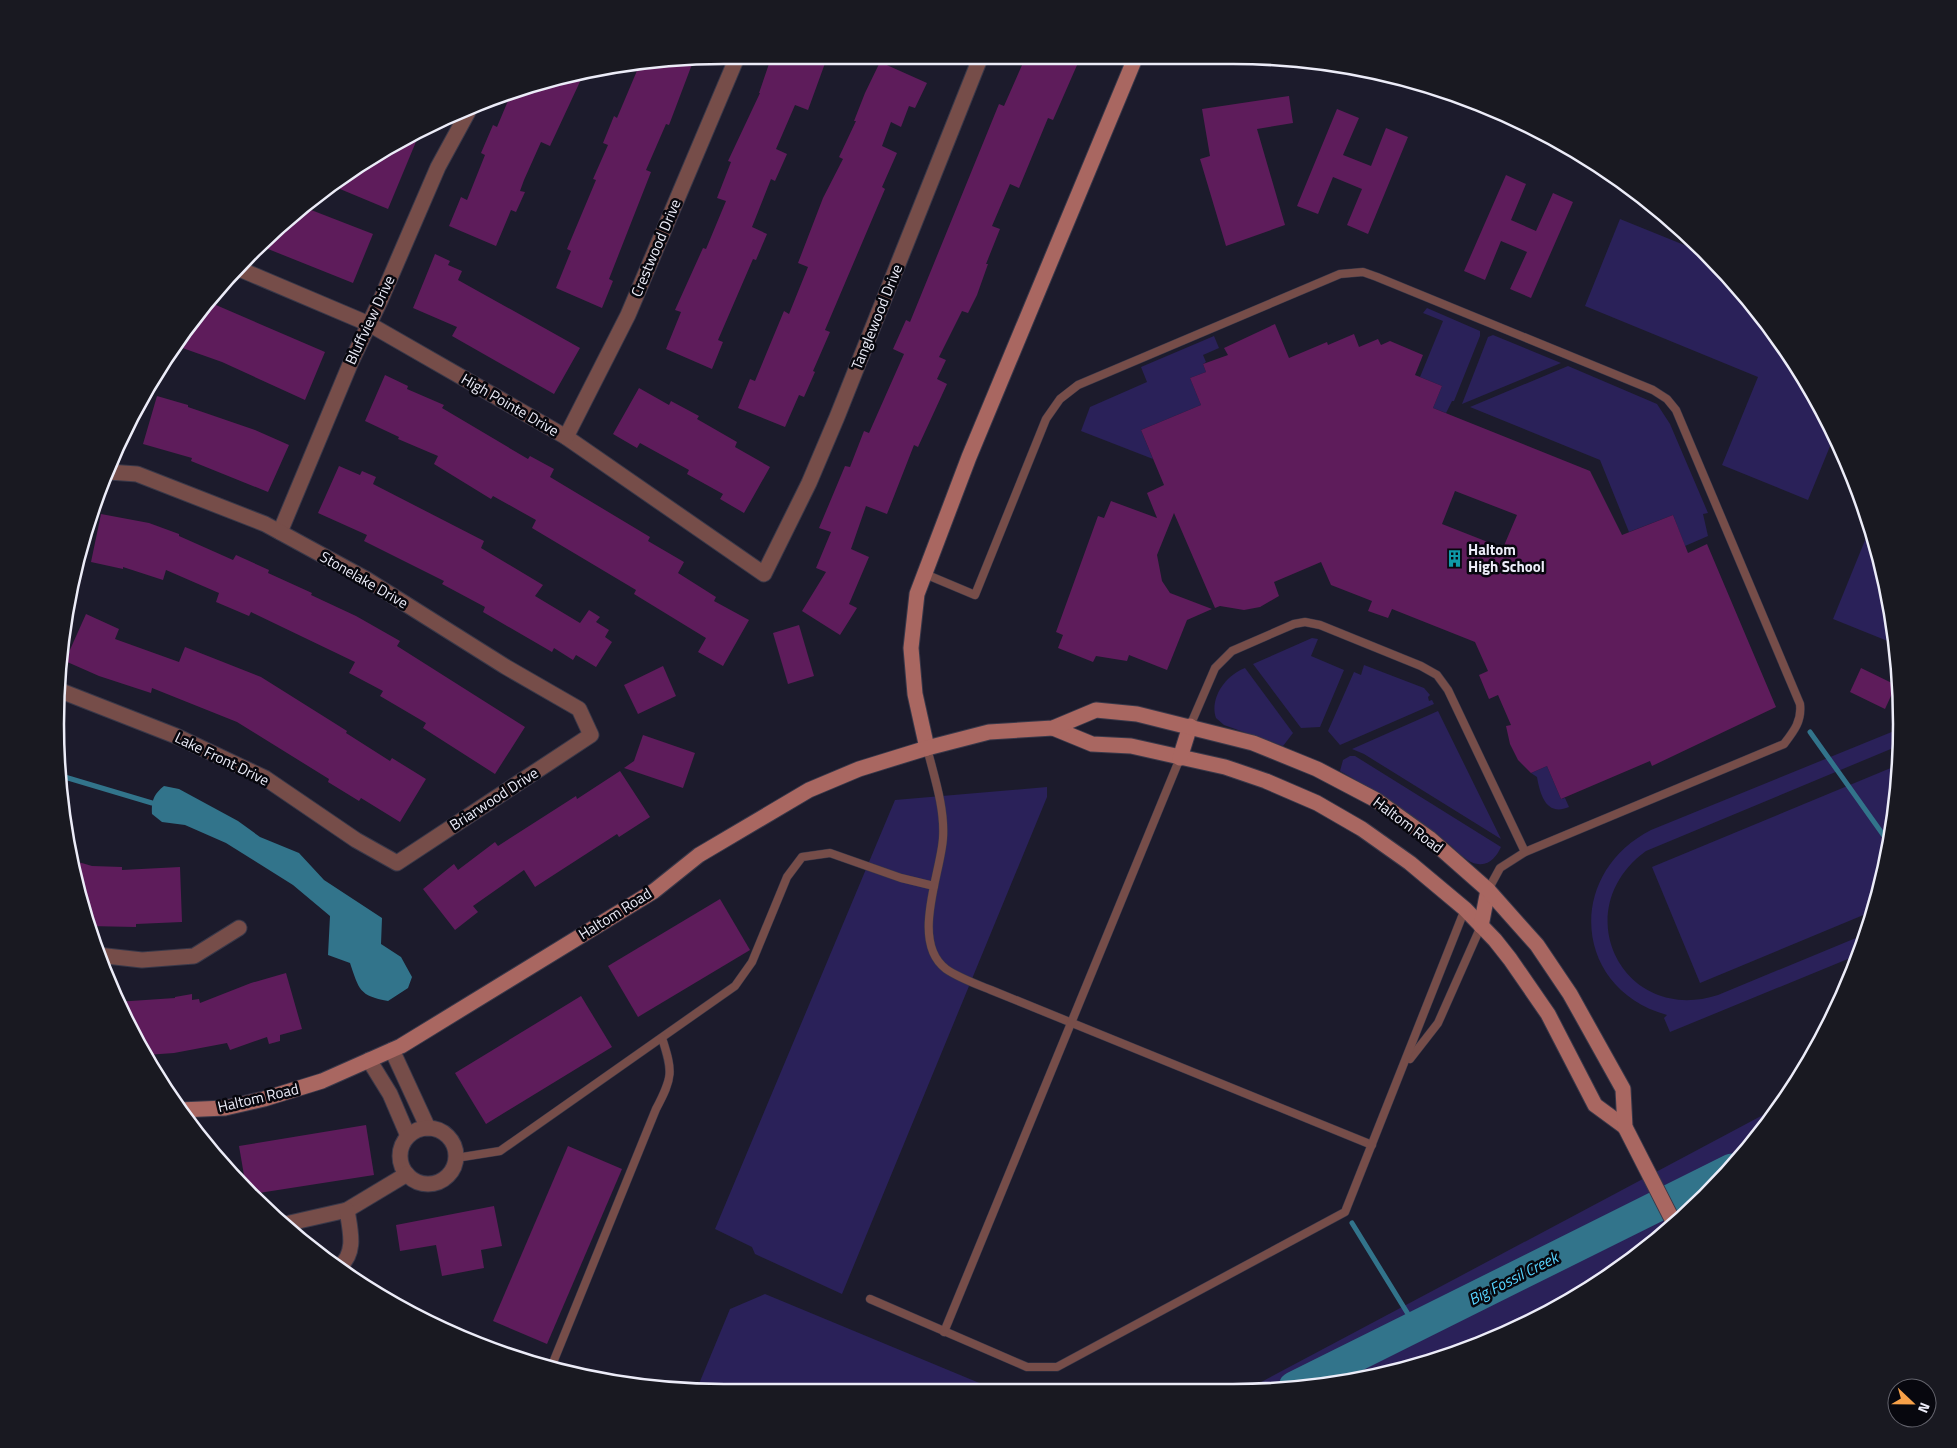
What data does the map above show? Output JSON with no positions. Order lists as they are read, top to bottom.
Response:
{
  "streets": {
    "main road": ["Haltom Road"],
    "street": [
      "Crestwood Drive",
      "Tanglewood Drive",
      "Bluffview Drive",
      "High Pointe Drive",
      "Stonelake Drive",
      "Lake Front Drive",
      "Briarwood Drive"
    ]
  },
  "crossings": [
    ["Crestwood Drive", "High Pointe Drive"],
    ["Tanglewood Drive", "High Pointe Drive"],
    ["Bluffview Drive", "High Pointe Drive"],
    ["Bluffview Drive", "Stonelake Drive"],
    ["Stonelake Drive", "Briarwood Drive"],
    ["Lake Front Drive", "Briarwood Drive"]
  ],
  "water": ["Big Fossil Creek"],
  "places": {
    "building": ["Haltom High School"]
  },
  "north": "right"
}
